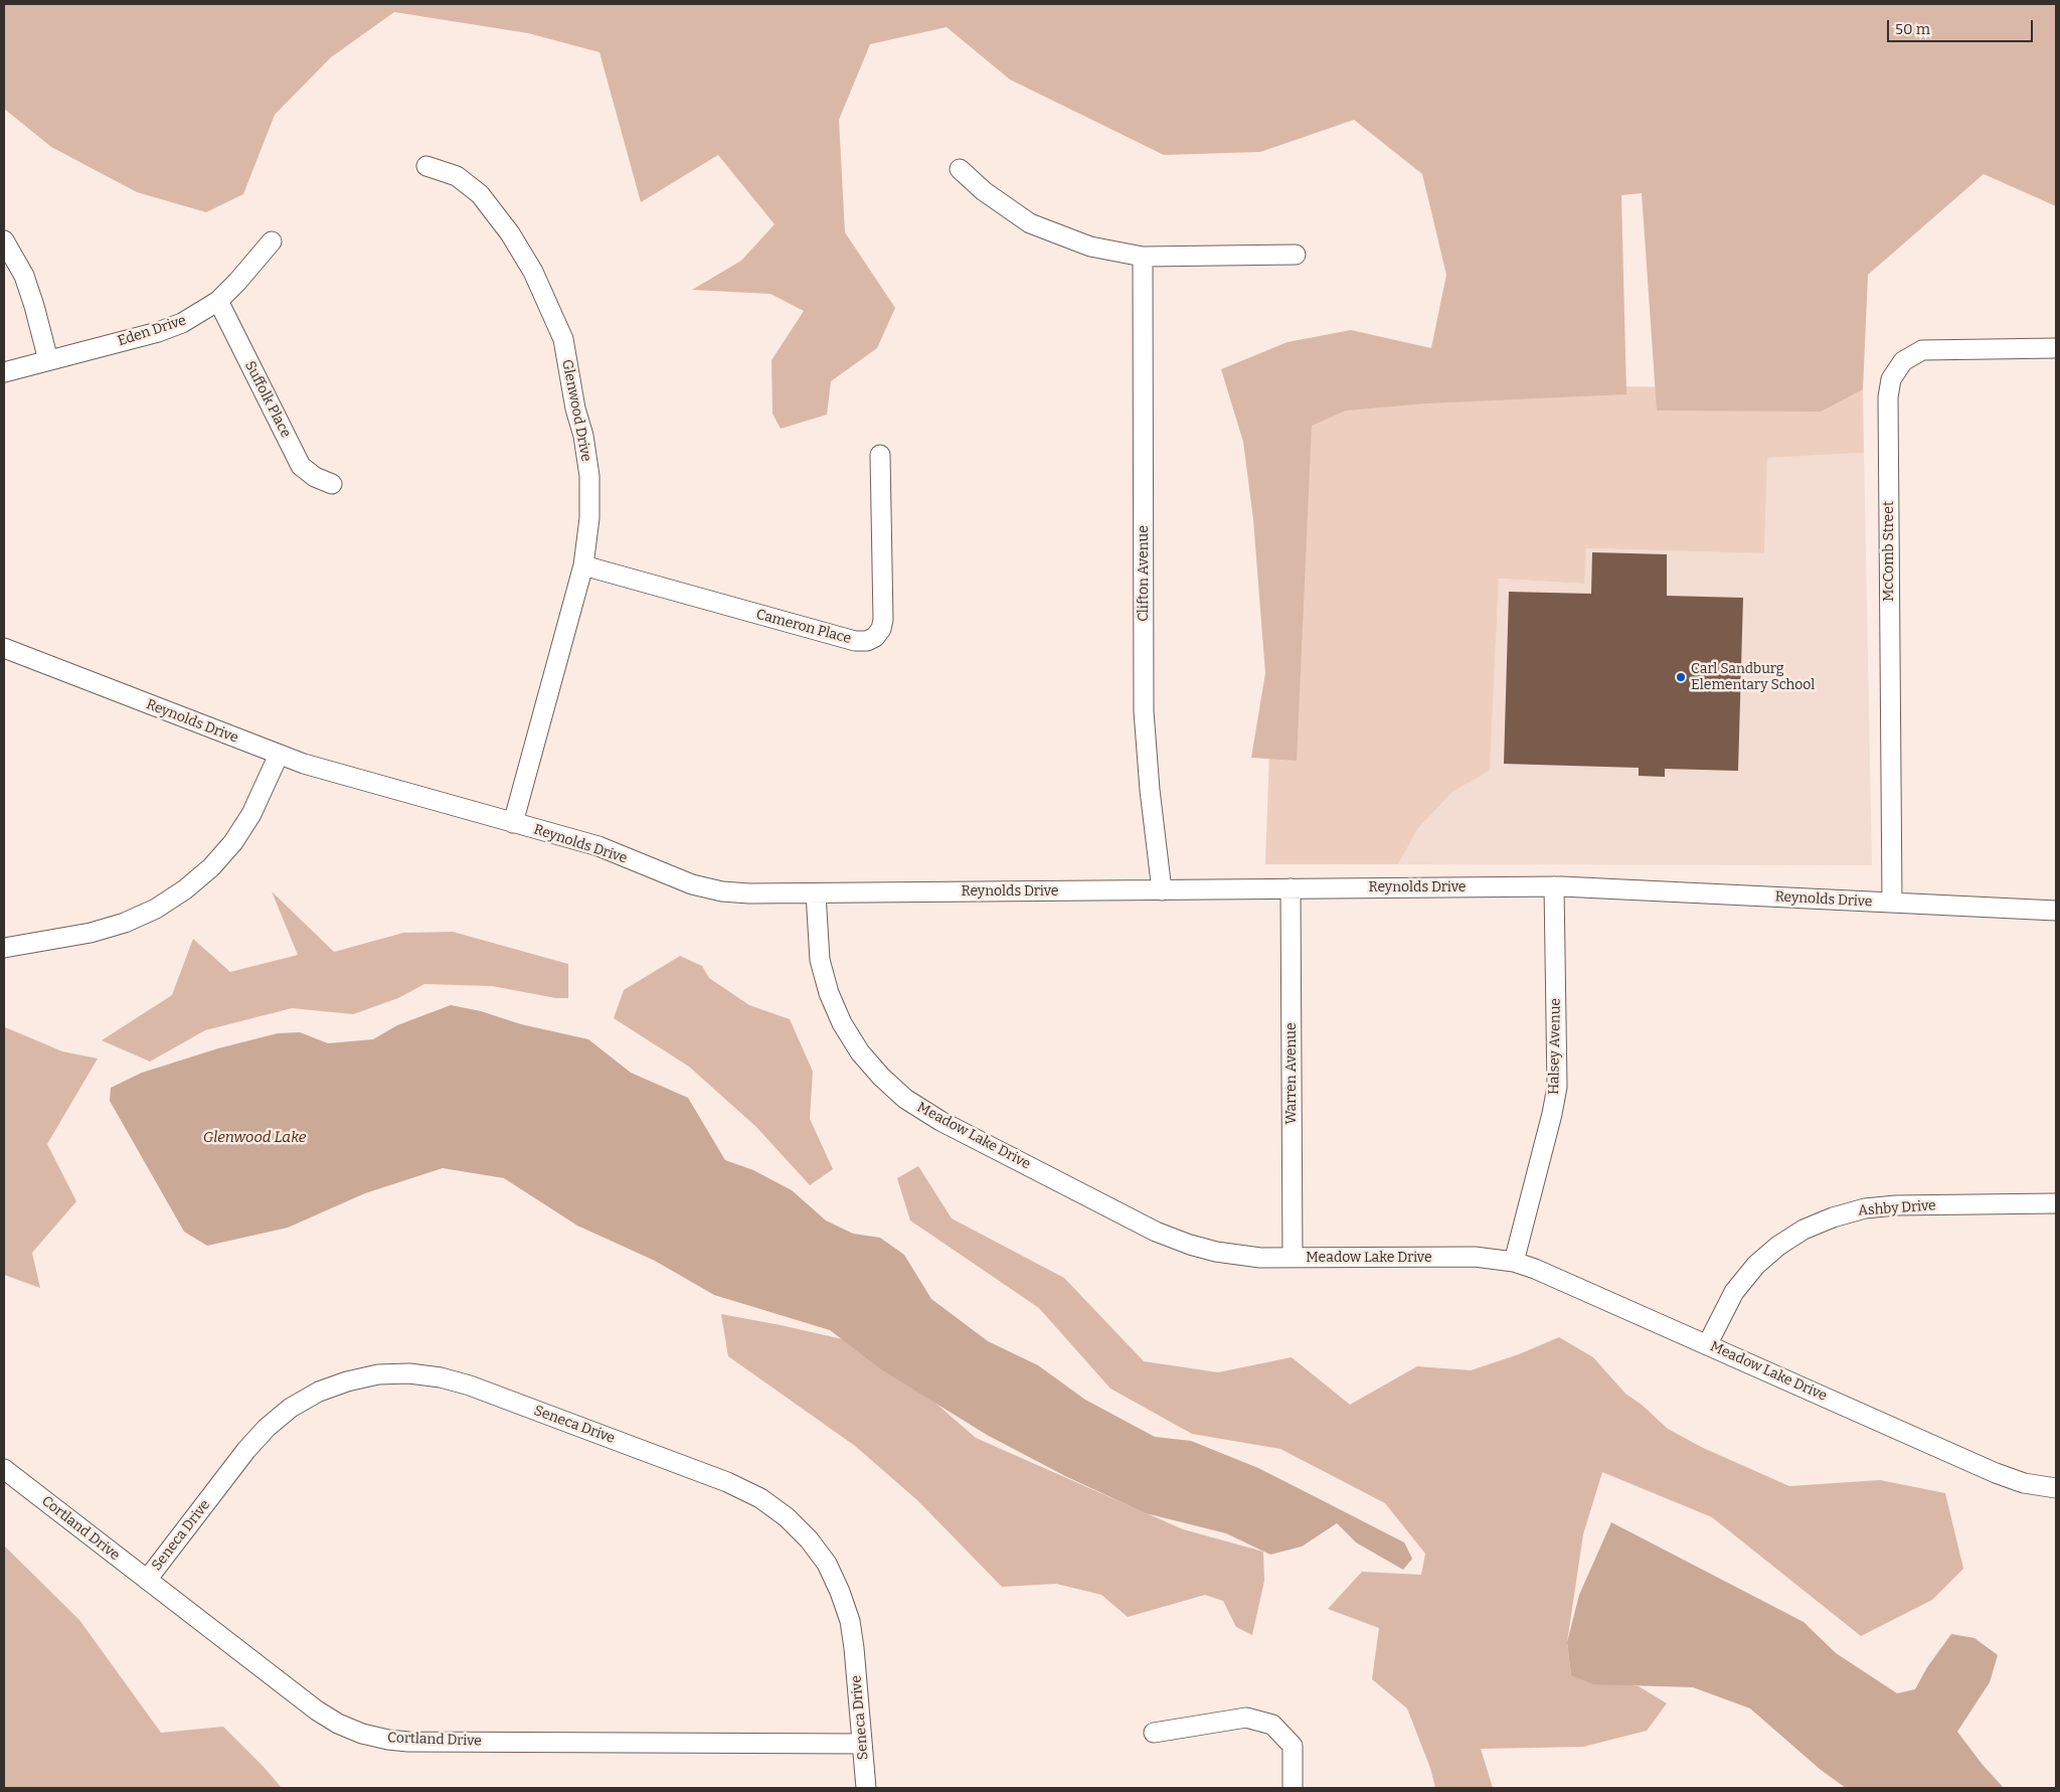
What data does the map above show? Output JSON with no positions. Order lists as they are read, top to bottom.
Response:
{
  "streets": {
    "street": [
      "Eden Drive",
      "Suffolk Place",
      "Glenwood Drive",
      "McComb Street",
      "Clifton Avenue",
      "Cameron Place",
      "Reynolds Drive",
      "Halsey Avenue",
      "Warren Avenue",
      "Meadow Lake Drive",
      "Ashby Drive",
      "Seneca Drive",
      "Cortland Drive"
    ]
  },
  "crossings": [
    ["Eden Drive", "Suffolk Place"],
    ["Glenwood Drive", "Cameron Place"],
    ["Glenwood Drive", "Reynolds Drive"],
    ["McComb Street", "Reynolds Drive"],
    ["Clifton Avenue", "Reynolds Drive"],
    ["Reynolds Drive", "Halsey Avenue"],
    ["Reynolds Drive", "Warren Avenue"],
    ["Reynolds Drive", "Meadow Lake Drive"],
    ["Halsey Avenue", "Meadow Lake Drive"],
    ["Warren Avenue", "Meadow Lake Drive"],
    ["Meadow Lake Drive", "Ashby Drive"],
    ["Seneca Drive", "Cortland Drive"]
  ],
  "water": ["Glenwood Lake"],
  "places": ["Carl Sandburg Elementary School"],
  "scale_bar": "50 m"
}
